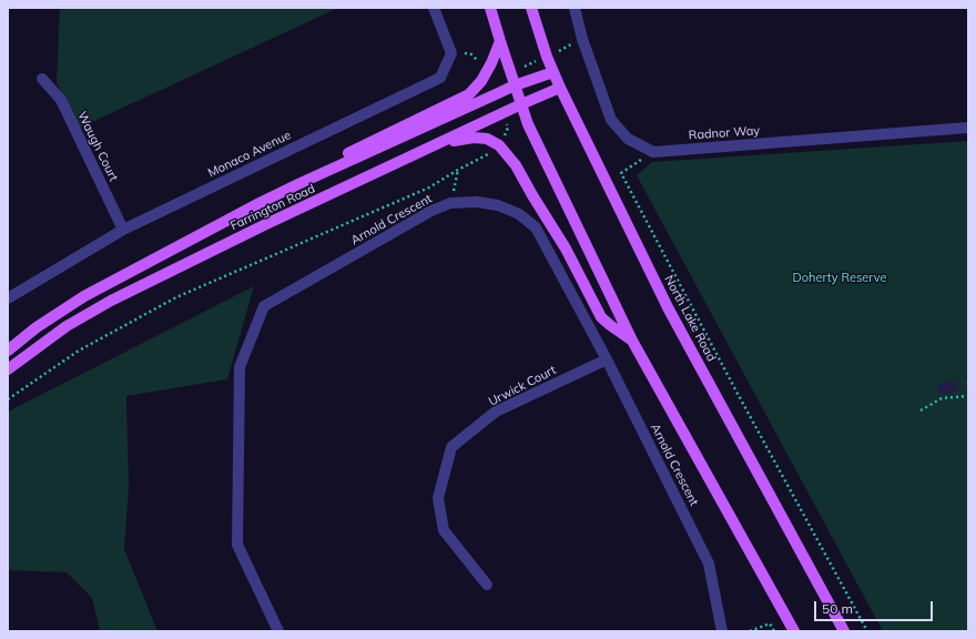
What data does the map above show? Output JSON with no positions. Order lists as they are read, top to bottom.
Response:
{
  "streets": {
    "main road": ["Farrington Road", "North Lake Road"],
    "street": [
      "Radnor Way",
      "Waugh Court",
      "Monaco Avenue",
      "Arnold Crescent",
      "Urwick Court"
    ]
  },
  "crossings": [
    ["Waugh Court", "Monaco Avenue"],
    ["Farrington Road", "North Lake Road"],
    ["Arnold Crescent", "Urwick Court"]
  ],
  "parks": ["Doherty Reserve"],
  "scale_bar": "50 m"
}
